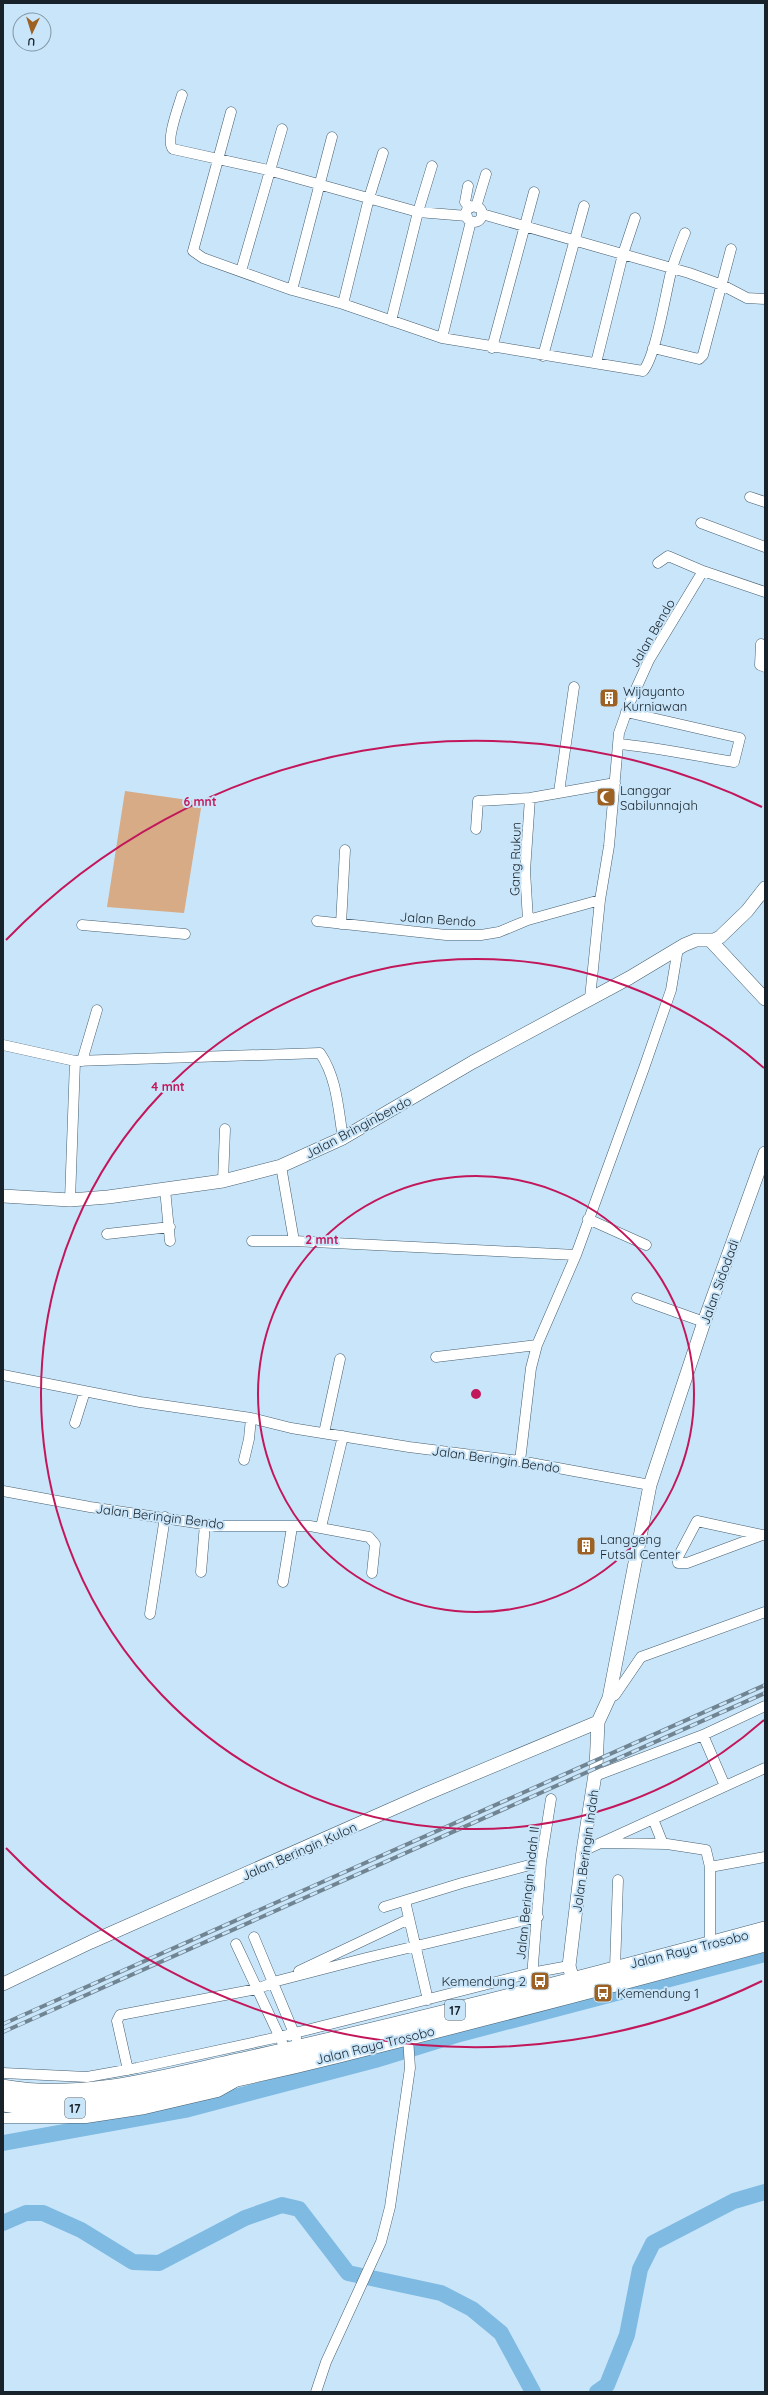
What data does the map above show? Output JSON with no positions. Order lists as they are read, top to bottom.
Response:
{
  "streets": {
    "highway": ["Jalan Raya Trosobo", "17"],
    "street": [
      "Jalan Bendo",
      "Gang Rukun",
      "Jalan Bringinbendo",
      "Jalan Sidodadi",
      "Jalan Beringin Bendo",
      "Jalan Beringin Kulon",
      "Jalan Beringin Indah",
      "Jalan Beringin Indah II"
    ]
  },
  "crossings": [
    ["Jalan Bendo", "Gang Rukun"],
    ["Jalan Bendo", "Jalan Bringinbendo"],
    ["Jalan Sidodadi", "Jalan Beringin Bendo"],
    ["Jalan Beringin Kulon", "Jalan Beringin Indah"],
    ["Jalan Beringin Indah", "Jalan Raya Trosobo"],
    ["Jalan Beringin Indah II", "Jalan Raya Trosobo"]
  ],
  "places": {
    "building": ["Wijayanto Kurniawan", "Langgeng Futsal Center"],
    "mosque": ["Langgar Sabilunnajah"],
    "bus stop": ["Kemendung 2", "Kemendung 1"]
  },
  "north": "bottom",
  "rings": ["6 mnt", "4 mnt", "2 mnt"]
}
